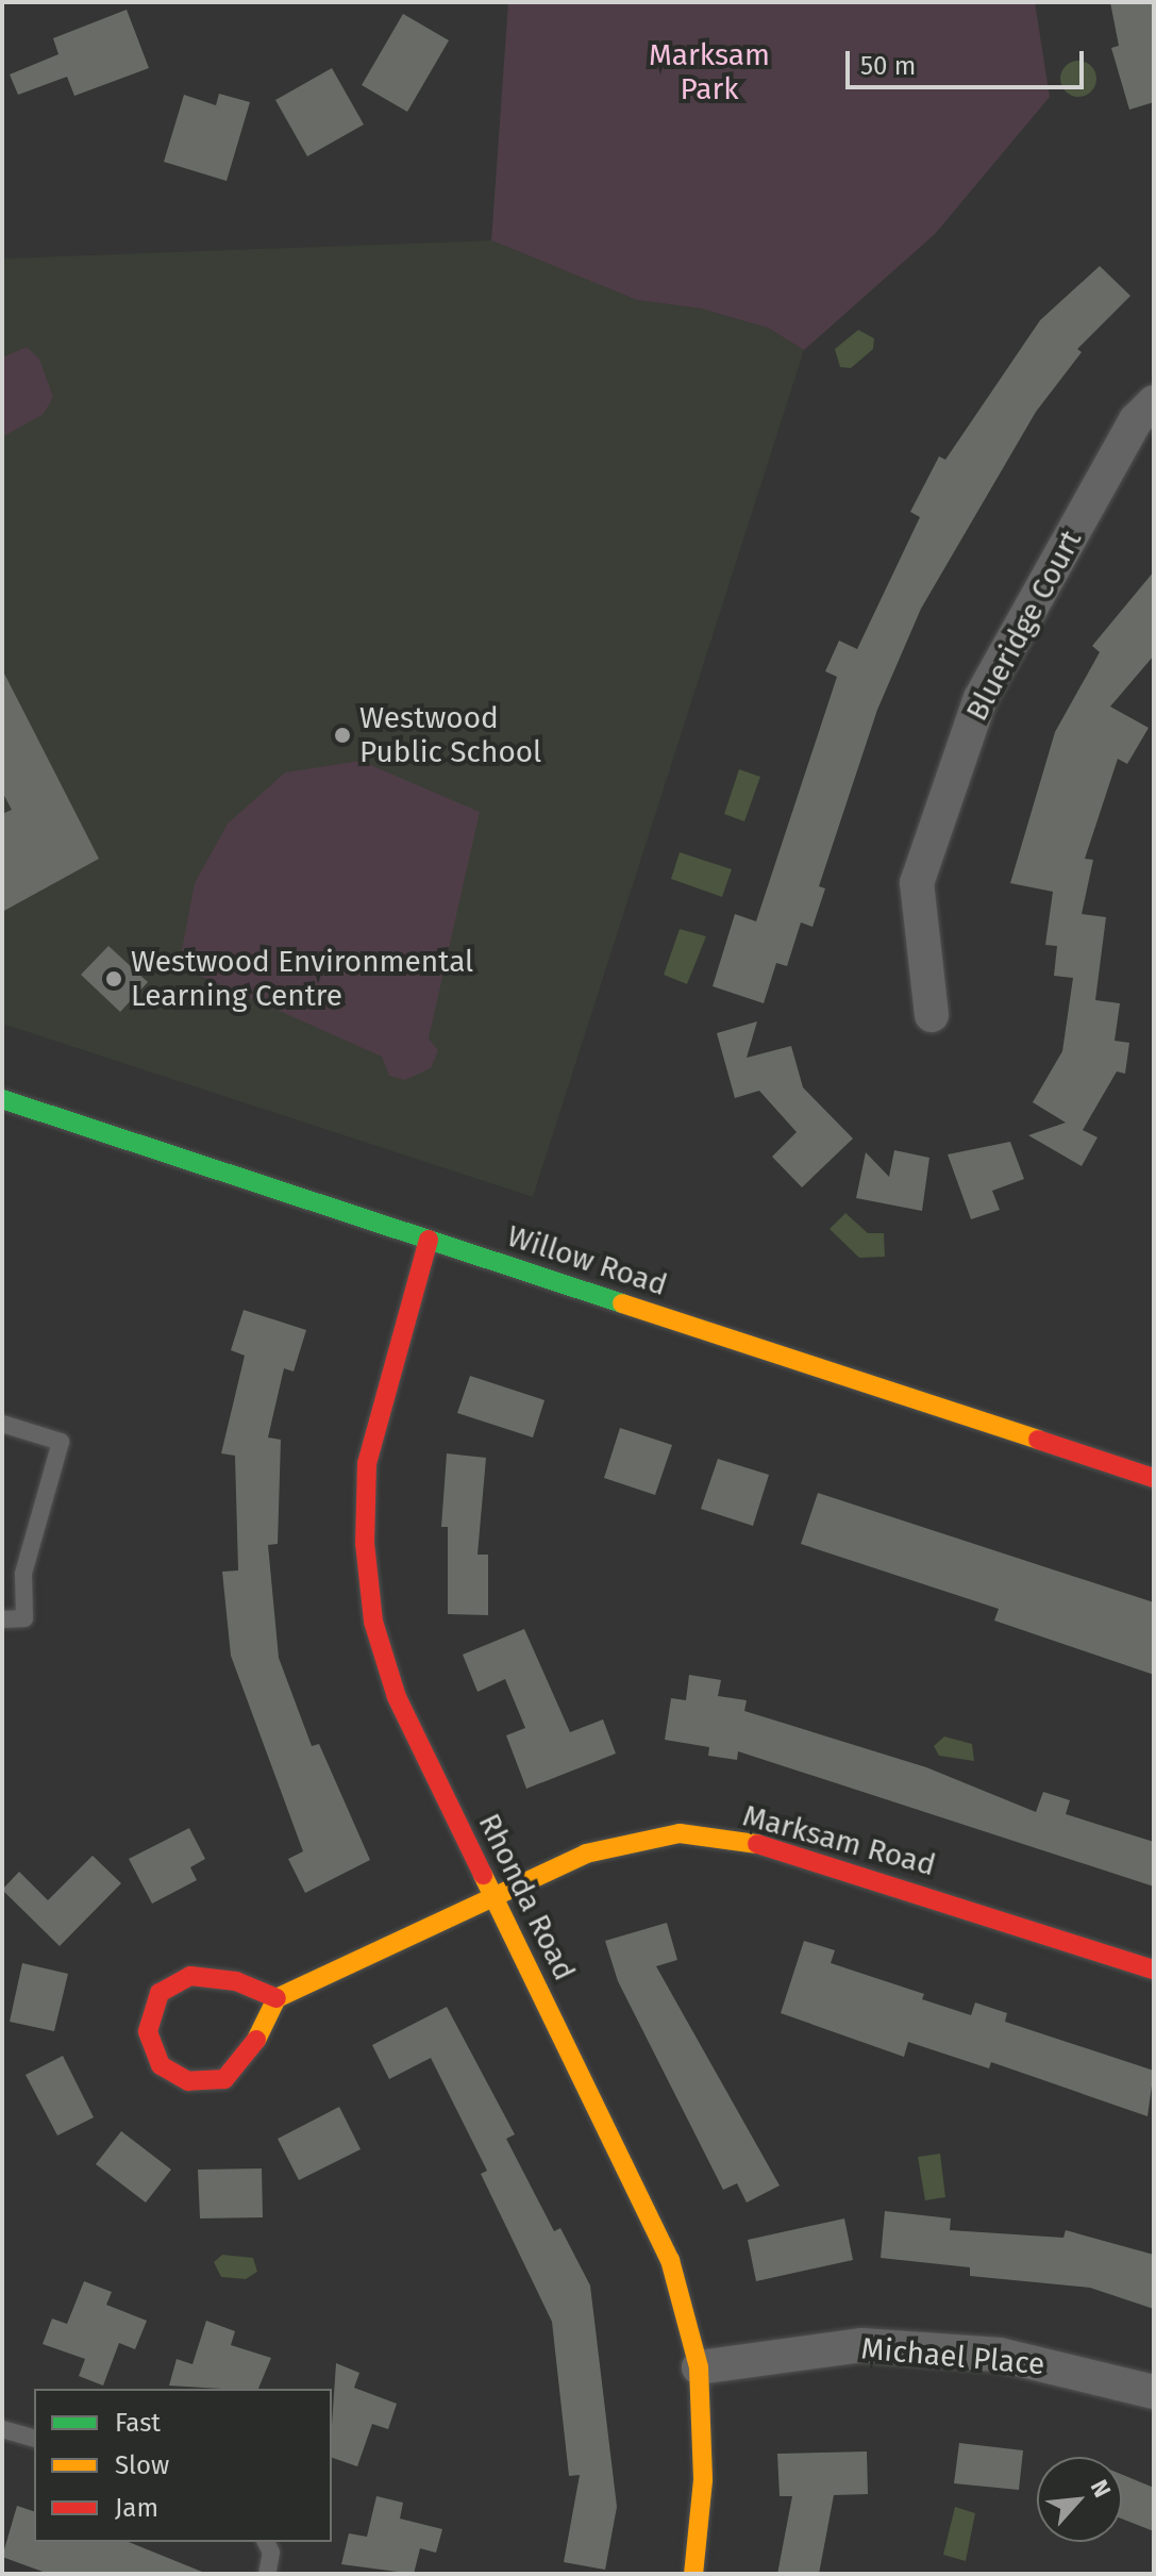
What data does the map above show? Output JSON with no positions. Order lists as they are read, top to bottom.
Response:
{
  "streets": {
    "street": [
      "Blueridge Court",
      "Willow Road",
      "Marksam Road",
      "Rhonda Road",
      "Michael Place"
    ]
  },
  "crossings": [
    ["Willow Road", "Rhonda Road"],
    ["Marksam Road", "Rhonda Road"],
    ["Rhonda Road", "Michael Place"]
  ],
  "parks": ["Marksam Park"],
  "places": ["Westwood Public School", "Westwood Environmental Learning Centre"],
  "legend": ["Fast", "Slow", "Jam"],
  "scale_bar": "50 m",
  "north": "top right"
}
